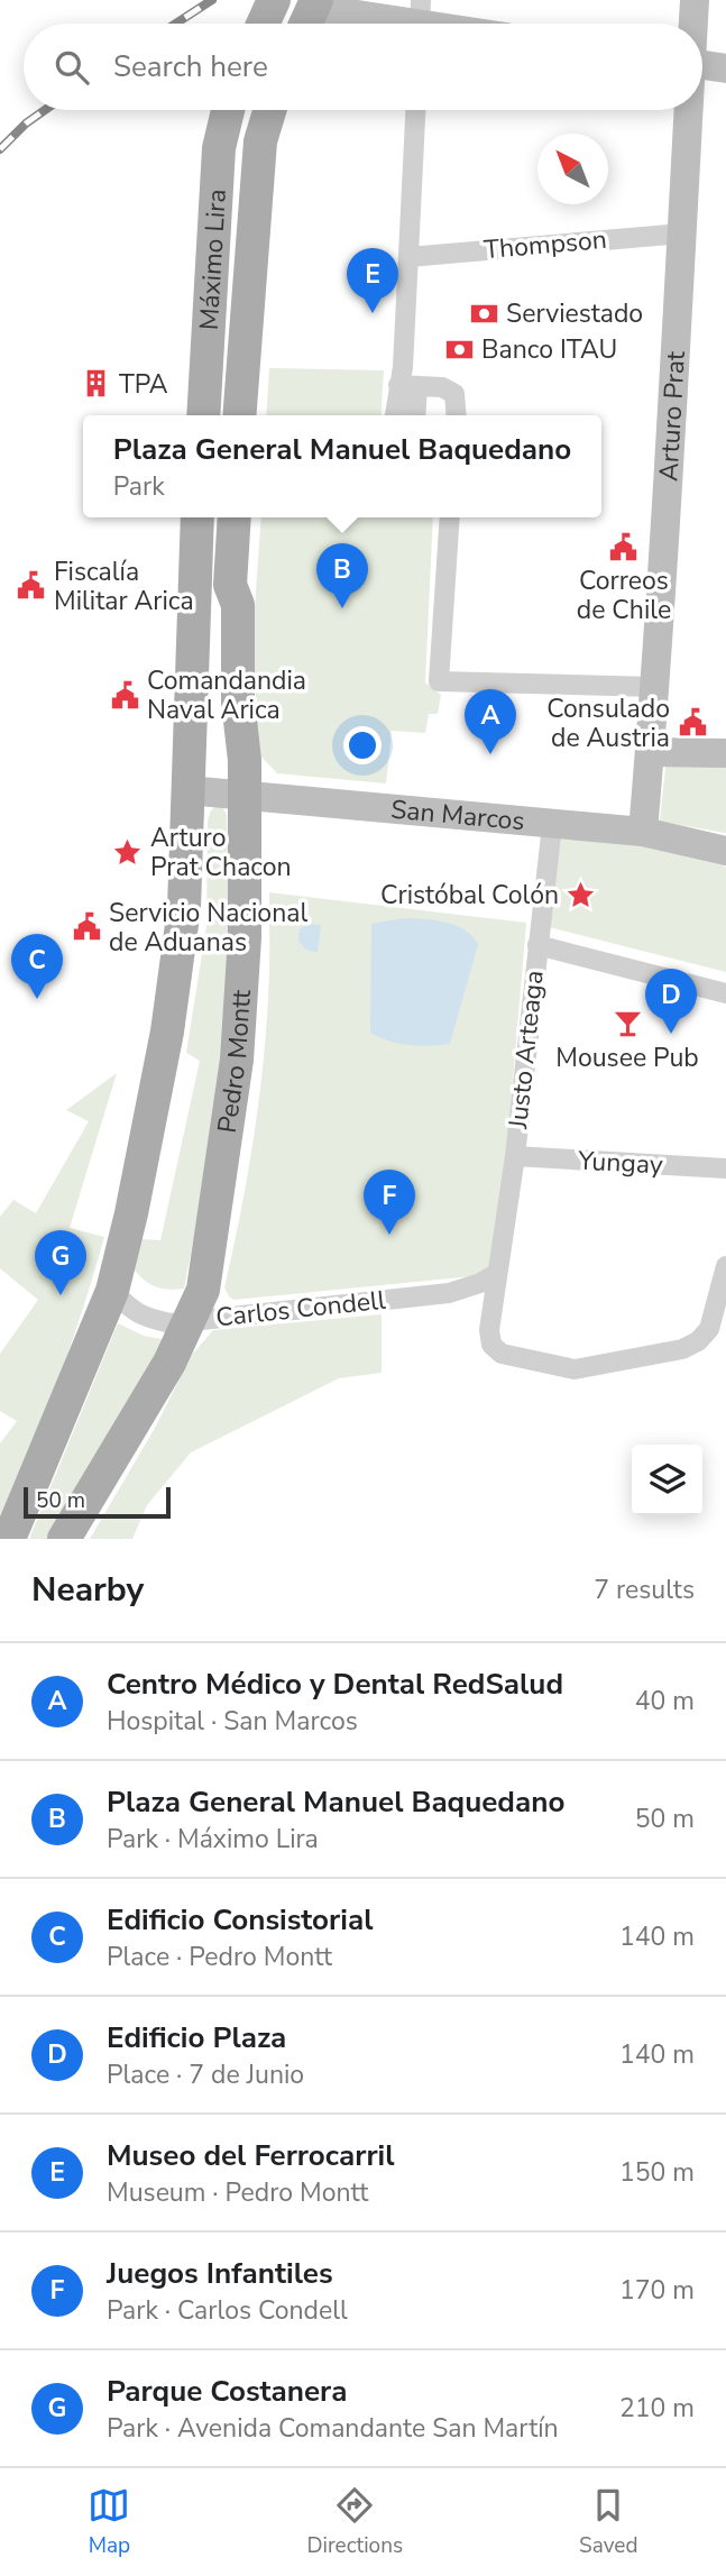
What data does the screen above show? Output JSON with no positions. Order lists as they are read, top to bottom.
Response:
{
  "streets": {
    "main road": ["Máximo Lira", "Pedro Montt"],
    "street": [
      "Thompson",
      "Arturo Prat",
      "San Marcos",
      "Justo Arteaga",
      "Yungay",
      "Carlos Condell"
    ]
  },
  "crossings": [
    ["Thompson", "Arturo Prat"],
    ["Arturo Prat", "San Marcos"],
    ["San Marcos", "Justo Arteaga"],
    ["San Marcos", "Pedro Montt"],
    ["Justo Arteaga", "Yungay"],
    ["Justo Arteaga", "Carlos Condell"],
    ["Pedro Montt", "Carlos Condell"]
  ],
  "places": {
    "bank": ["Serviestado", "Banco ITAU"],
    "building": ["TPA"],
    "public building": [
      "Correos de Chile",
      "Fiscalía Militar Arica",
      "Comandandia Naval Arica",
      "Consulado de Austria",
      "Servicio Nacional de Aduanas"
    ],
    "place": ["Arturo Prat Chacon", "Cristóbal Colón"],
    "bar": ["Mousee Pub"]
  },
  "scale_bar": "50 m",
  "north": "top left",
  "page": {
    "search": "Search here",
    "pins": [
      "E",
      "B",
      "A",
      "C",
      "D",
      "F",
      "G"
    ],
    "popup": ["Plaza General Manuel Baquedano", "Park"],
    "scale": "50 m",
    "heading": ["Nearby", "7 results"],
    "list": [
      {
        "mark": "A",
        "name": "Centro Médico y Dental RedSalud",
        "note": "Hospital · San Marcos",
        "value": "40 m"
      },
      {
        "mark": "B",
        "name": "Plaza General Manuel Baquedano",
        "note": "Park · Máximo Lira",
        "value": "50 m"
      },
      {
        "mark": "C",
        "name": "Edificio Consistorial",
        "note": "Place · Pedro Montt",
        "value": "140 m"
      },
      {
        "mark": "D",
        "name": "Edificio Plaza",
        "note": "Place · 7 de Junio",
        "value": "140 m"
      },
      {
        "mark": "E",
        "name": "Museo del Ferrocarril",
        "note": "Museum · Pedro Montt",
        "value": "150 m"
      },
      {
        "mark": "F",
        "name": "Juegos Infantiles",
        "note": "Park · Carlos Condell",
        "value": "170 m"
      },
      {
        "mark": "G",
        "name": "Parque Costanera",
        "note": "Park · Avenida Comandante San Martín",
        "value": "210 m"
      }
    ],
    "nav": ["Map", "Directions", "Saved"]
  }
}
